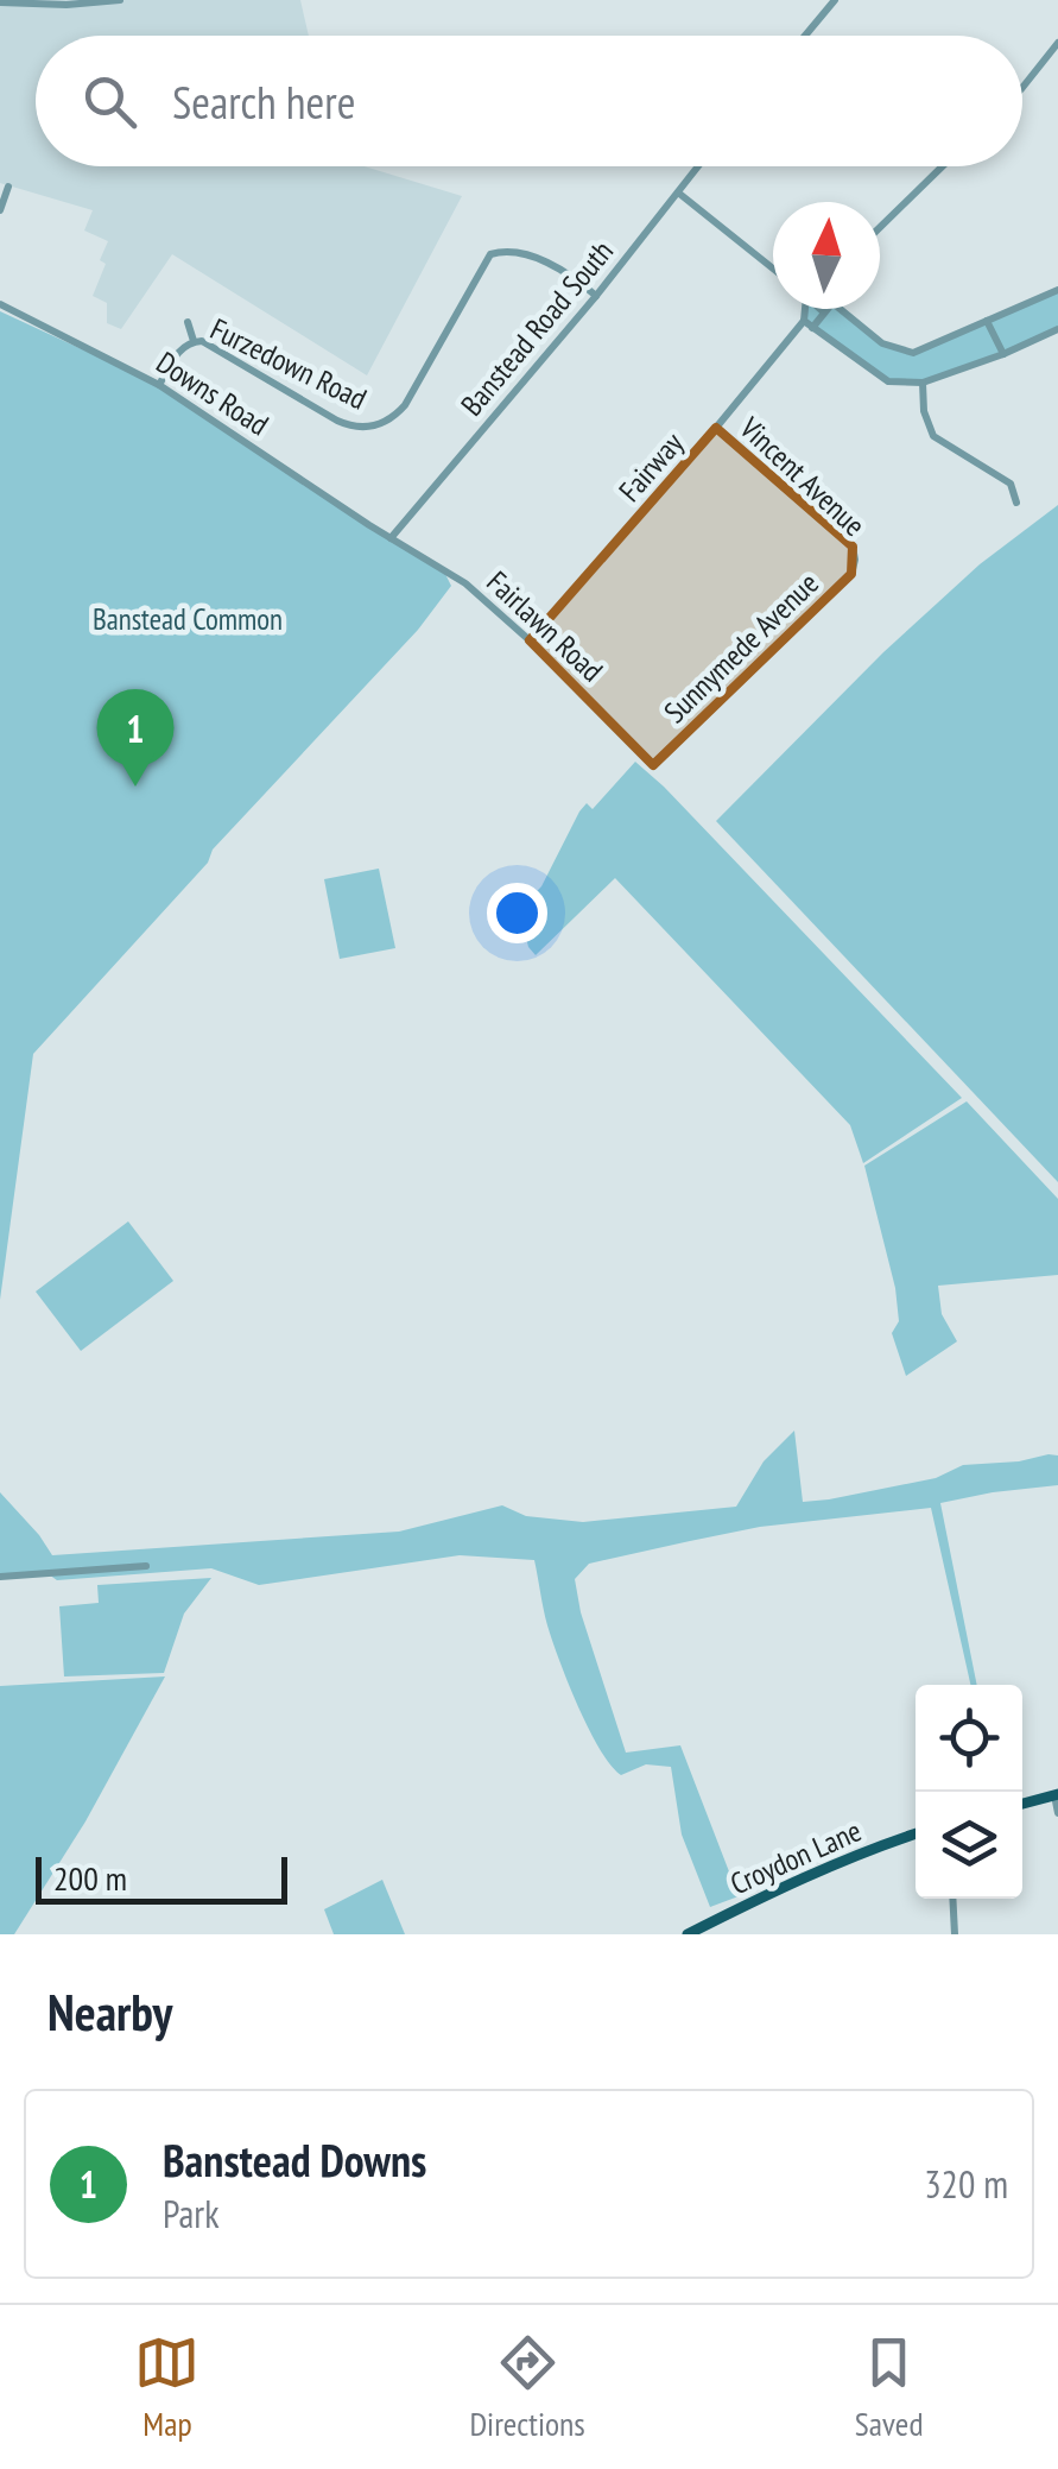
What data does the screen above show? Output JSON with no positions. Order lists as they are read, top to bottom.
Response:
{
  "streets": {
    "main road": ["Croydon Lane"],
    "street": [
      "Banstead Road South",
      "Furzedown Road",
      "Downs Road",
      "Fairway",
      "Vincent Avenue",
      "Fairlawn Road",
      "Sunnymede Avenue"
    ]
  },
  "crossings": [
    ["Banstead Road South", "Furzedown Road"],
    ["Banstead Road South", "Downs Road"],
    ["Banstead Road South", "Fairlawn Road"],
    ["Furzedown Road", "Downs Road"],
    ["Downs Road", "Fairlawn Road"],
    ["Fairway", "Vincent Avenue"],
    ["Fairway", "Fairlawn Road"],
    ["Vincent Avenue", "Sunnymede Avenue"],
    ["Fairlawn Road", "Sunnymede Avenue"]
  ],
  "parks": ["Banstead Common"],
  "scale_bar": "200 m",
  "north": "top",
  "page": {
    "search": "Search here",
    "pins": "1",
    "scale": "200 m",
    "heading": "Nearby",
    "list": [
      {
        "mark": "1",
        "name": "Banstead Downs",
        "note": "Park",
        "value": "320 m"
      }
    ],
    "nav": ["Map", "Directions", "Saved"]
  }
}
